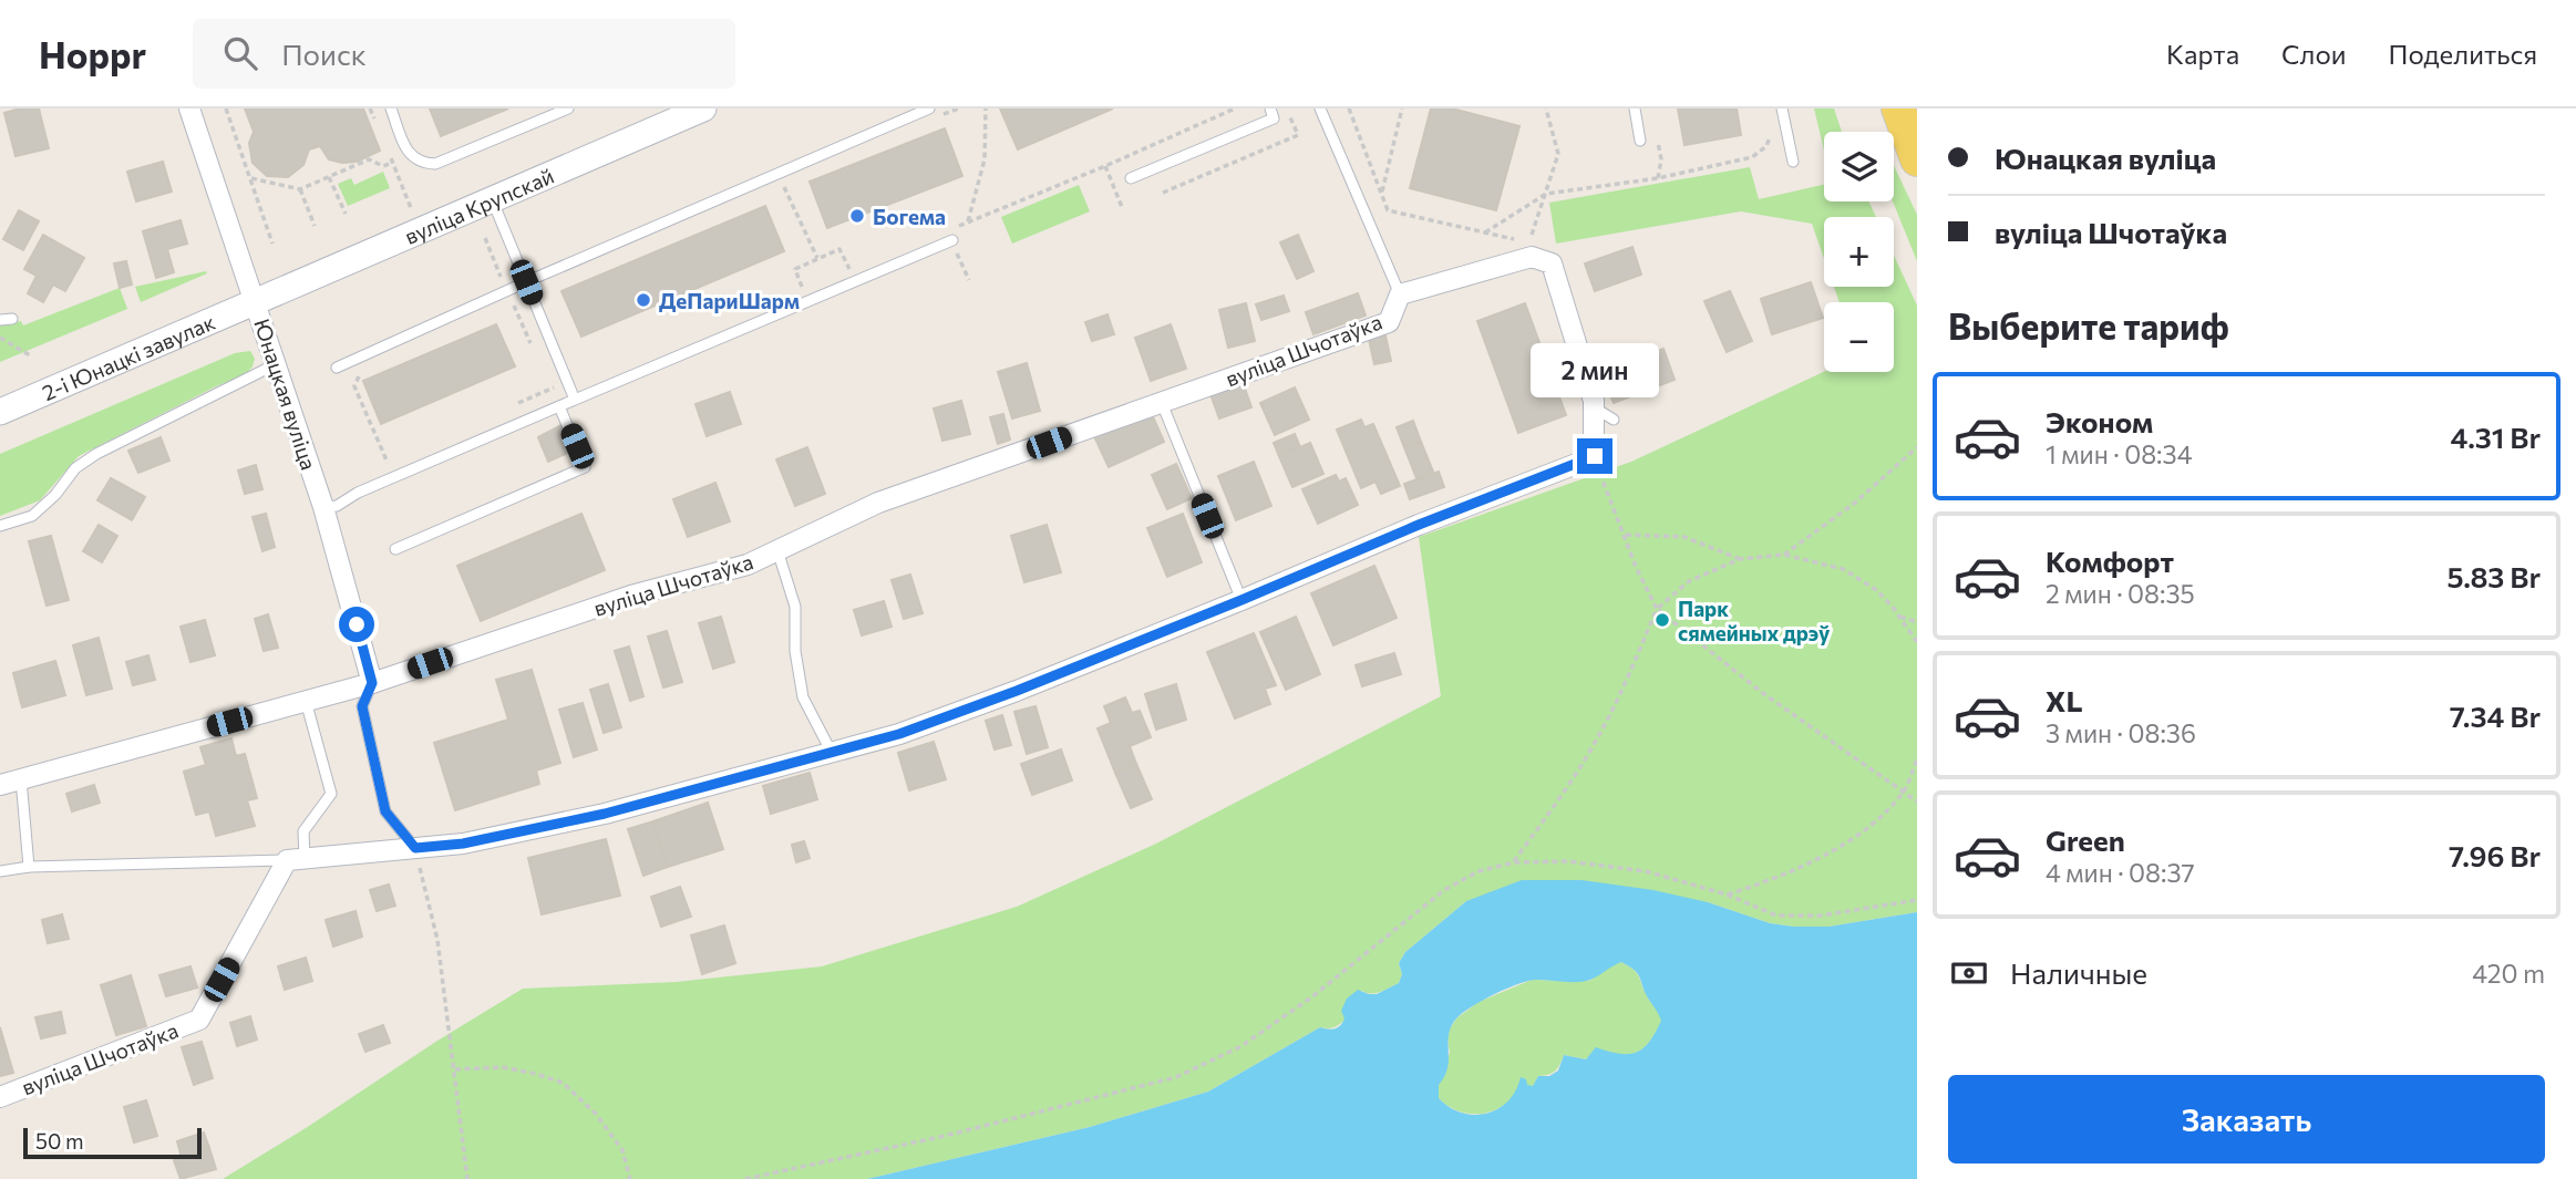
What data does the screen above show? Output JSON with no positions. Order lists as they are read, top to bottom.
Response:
{
  "streets": {
    "street": [
      "вуліца Крупскай",
      "вуліца Шчотаўка",
      "2-і Юнацкі завулак",
      "Юнацкая вуліца"
    ]
  },
  "crossings": [
    ["вуліца Крупскай", "2-і Юнацкі завулак"],
    ["вуліца Крупскай", "Юнацкая вуліца"],
    ["вуліца Шчотаўка", "Юнацкая вуліца"],
    ["2-і Юнацкі завулак", "Юнацкая вуліца"]
  ],
  "places": ["Богема", "ДеПариШарм", "Парк сямейных дрэў"],
  "scale_bar": "50 m",
  "page": {
    "header": "Hoppr",
    "search": "Поиск",
    "nav": ["Карта", "Слои", "Поделиться"],
    "banner": ["Юнацкая вуліца", "вуліца Шчотаўка"],
    "map_buttons": ["+", "−"],
    "heading": "Выберите тариф",
    "bubble": "2 мин",
    "list": [
      {
        "name": "Эконом",
        "note": "1 мин · 08:34",
        "value": "4.31 Br"
      },
      {
        "name": "Комфорт",
        "note": "2 мин · 08:35",
        "value": "5.83 Br"
      },
      {
        "name": "XL",
        "note": "3 мин · 08:36",
        "value": "7.34 Br"
      },
      {
        "name": "Green",
        "note": "4 мин · 08:37",
        "value": "7.96 Br"
      }
    ],
    "pay": ["Наличные", "420 m"],
    "buttons": "Заказать",
    "scale": "50 m"
  }
}
